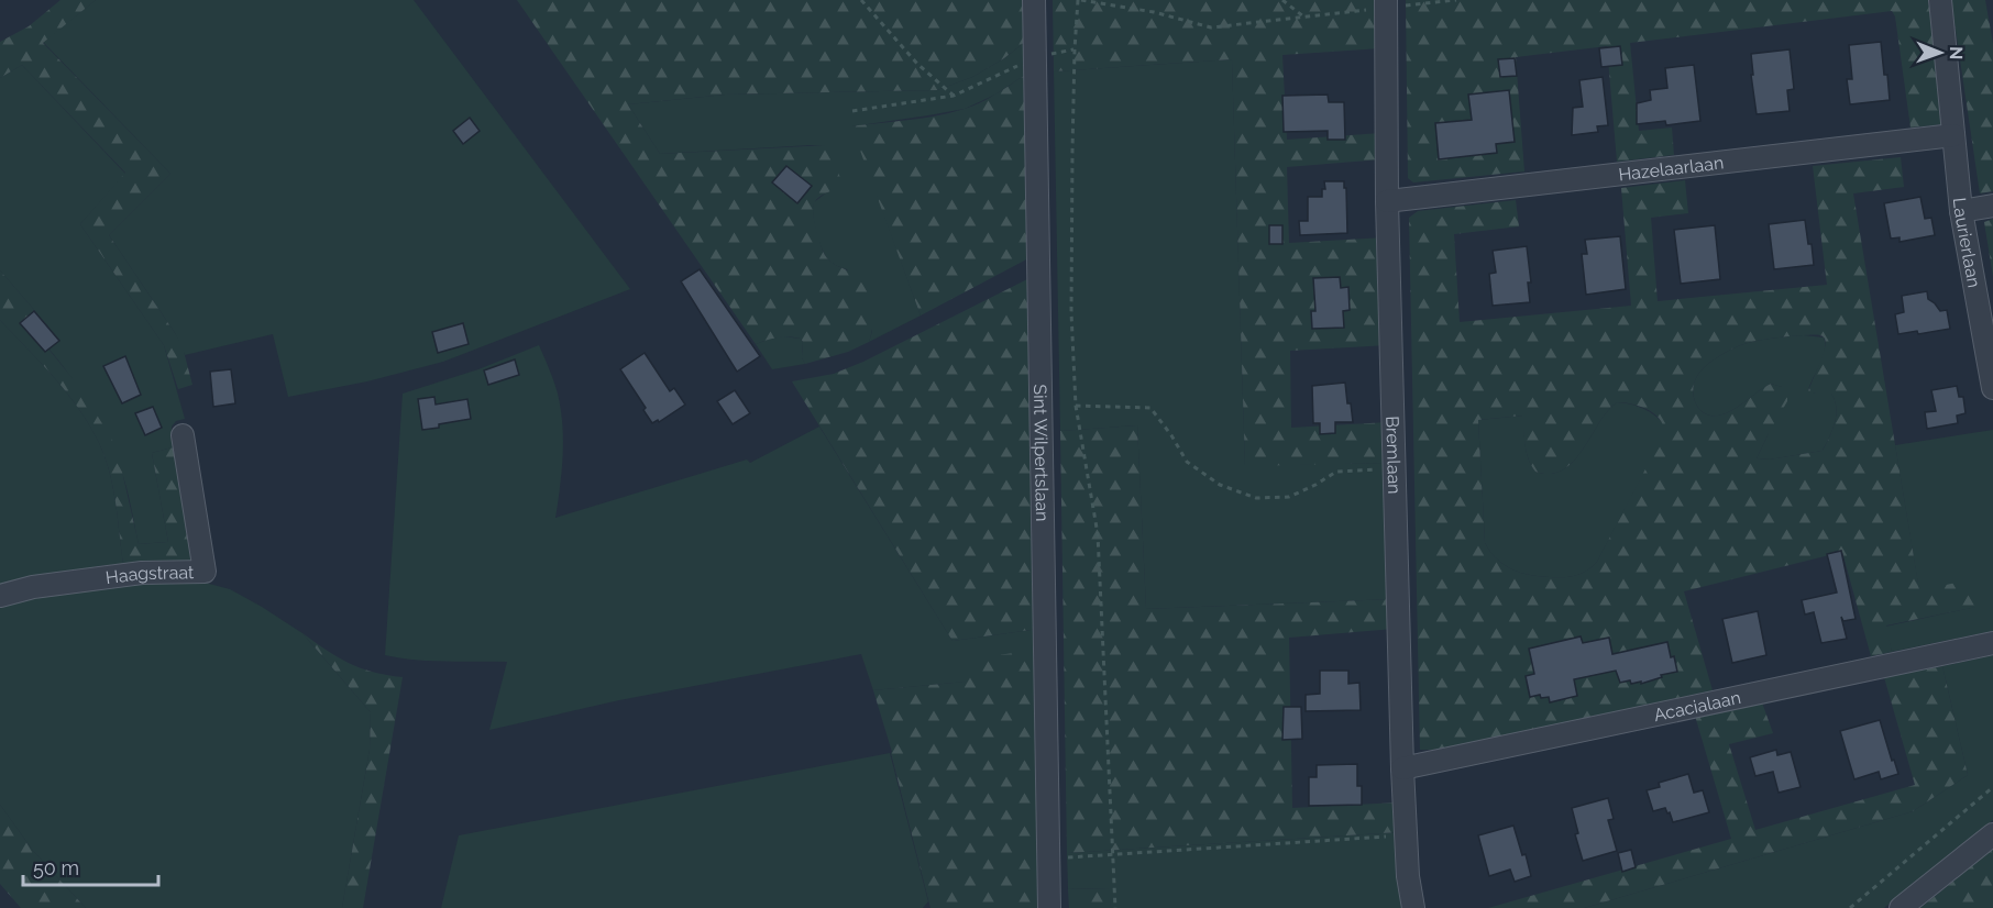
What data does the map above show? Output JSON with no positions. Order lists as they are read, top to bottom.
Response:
{
  "streets": {
    "street": [
      "Hazelaarlaan",
      "Laurierlaan",
      "Sint Wilpertslaan",
      "Bremlaan",
      "Haagstraat",
      "Acacialaan"
    ]
  },
  "crossings": [
    ["Hazelaarlaan", "Laurierlaan"],
    ["Hazelaarlaan", "Bremlaan"],
    ["Bremlaan", "Acacialaan"]
  ],
  "scale_bar": "50 m",
  "north": "right"
}
